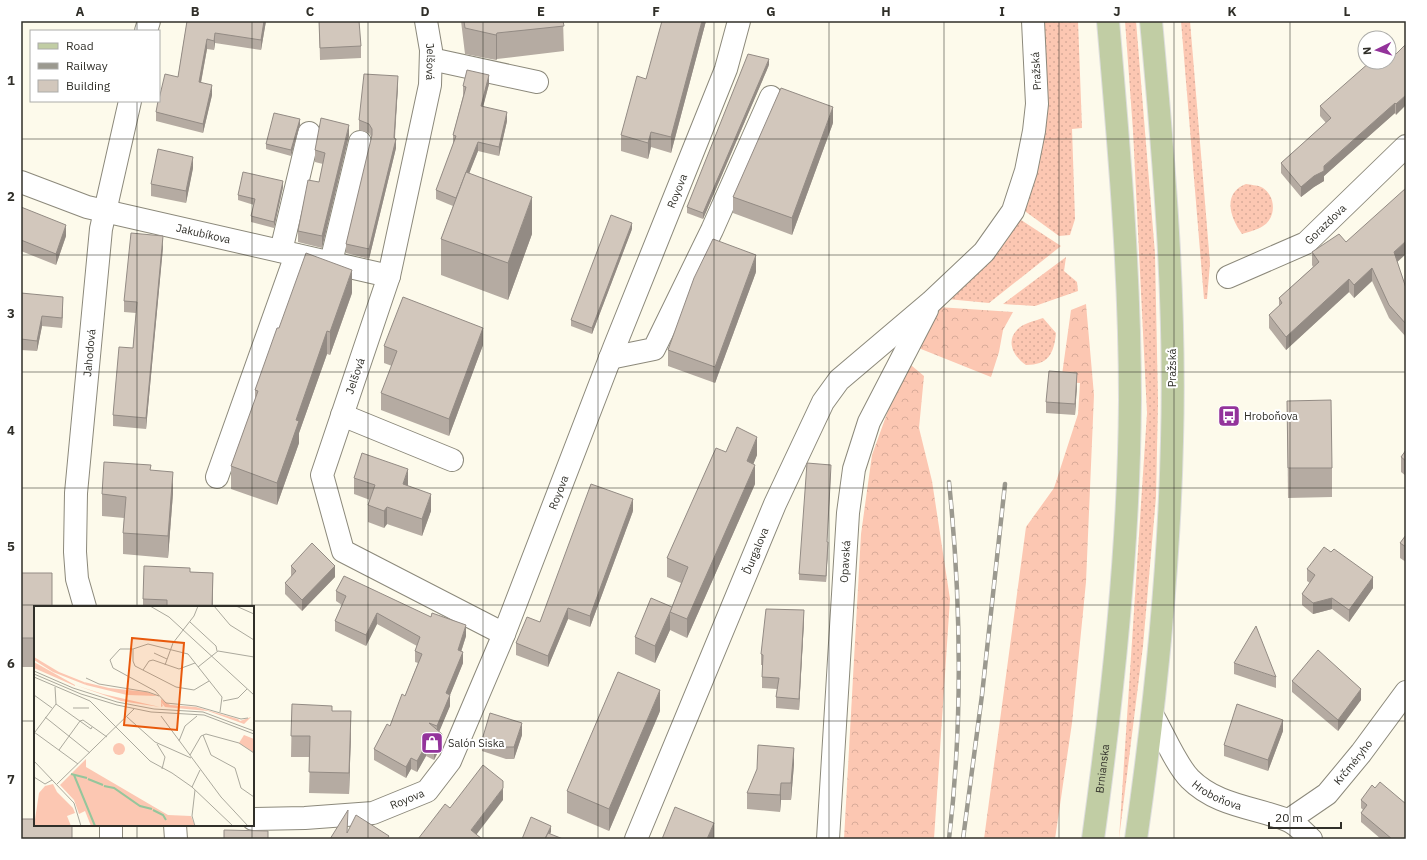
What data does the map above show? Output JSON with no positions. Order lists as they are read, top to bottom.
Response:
{
  "streets": {
    "main road": ["Pražská", "Brnianska"],
    "street": [
      "Jelšová",
      "Royova",
      "Gorazdova",
      "Jakubíkova",
      "Jahodová",
      "Ďurgalova",
      "Opavská",
      "Krčméryho",
      "Hroboňova"
    ]
  },
  "crossings": [
    ["Jelšová", "Royova"],
    ["Jelšová", "Jakubíkova"],
    ["Pražská", "Ďurgalova"],
    ["Pražská", "Opavská"],
    ["Pražská", "Hroboňova"],
    ["Jakubíkova", "Jahodová"],
    ["Ďurgalova", "Opavská"],
    ["Krčméryho", "Hroboňova"]
  ],
  "places": {
    "bus stop": ["Hroboňova"],
    "shop": ["Salón Siska"]
  },
  "legend": ["Road", "Railway", "Building"],
  "scale_bar": "20 m",
  "north": "left",
  "grid": {
    "columns": [
      "A",
      "B",
      "C",
      "D",
      "E",
      "F",
      "G",
      "H",
      "I",
      "J",
      "K",
      "L"
    ],
    "rows": [
      "1",
      "2",
      "3",
      "4",
      "5",
      "6",
      "7"
    ]
  }
}
